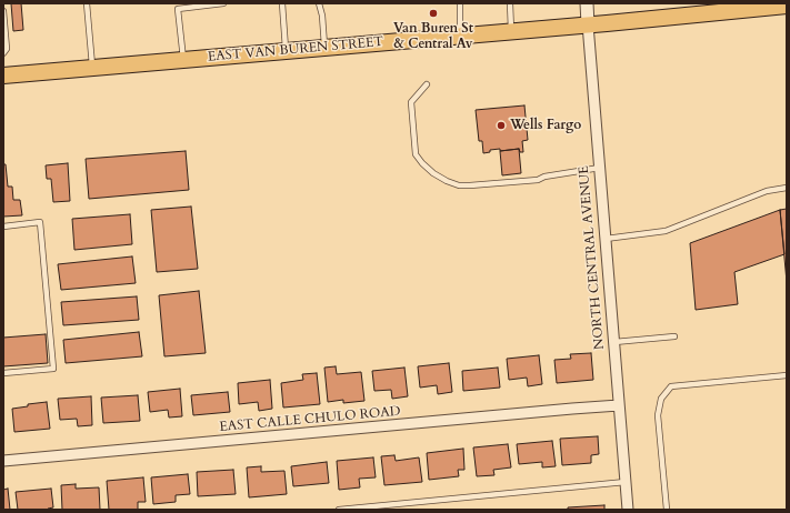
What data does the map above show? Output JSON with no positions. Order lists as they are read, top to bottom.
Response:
{
  "streets": {
    "main road": ["EAST VAN BUREN STREET"],
    "street": ["NORTH CENTRAL AVENUE", "EAST CALLE CHULO ROAD"]
  },
  "crossings": [
    ["EAST VAN BUREN STREET", "NORTH CENTRAL AVENUE"],
    ["NORTH CENTRAL AVENUE", "EAST CALLE CHULO ROAD"]
  ],
  "places": ["Van Buren St & Central Av", "Wells Fargo"]
}
